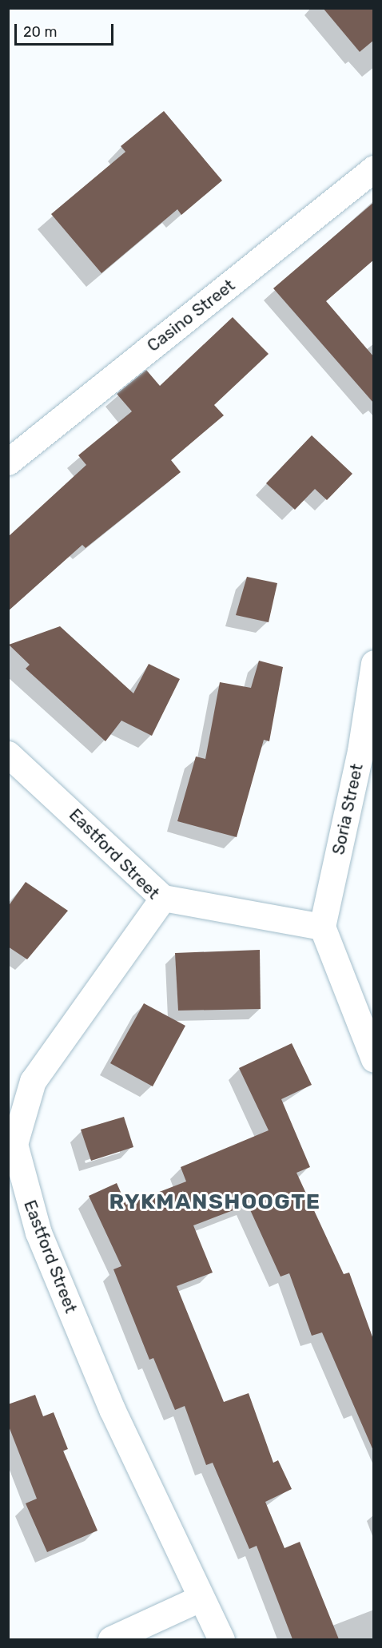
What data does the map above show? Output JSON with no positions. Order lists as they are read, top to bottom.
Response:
{
  "streets": {
    "street": ["Casino Street", "Soria Street", "Eastford Street"]
  },
  "districts": ["RYKMANSHOOGTE"],
  "scale_bar": "20 m"
}
